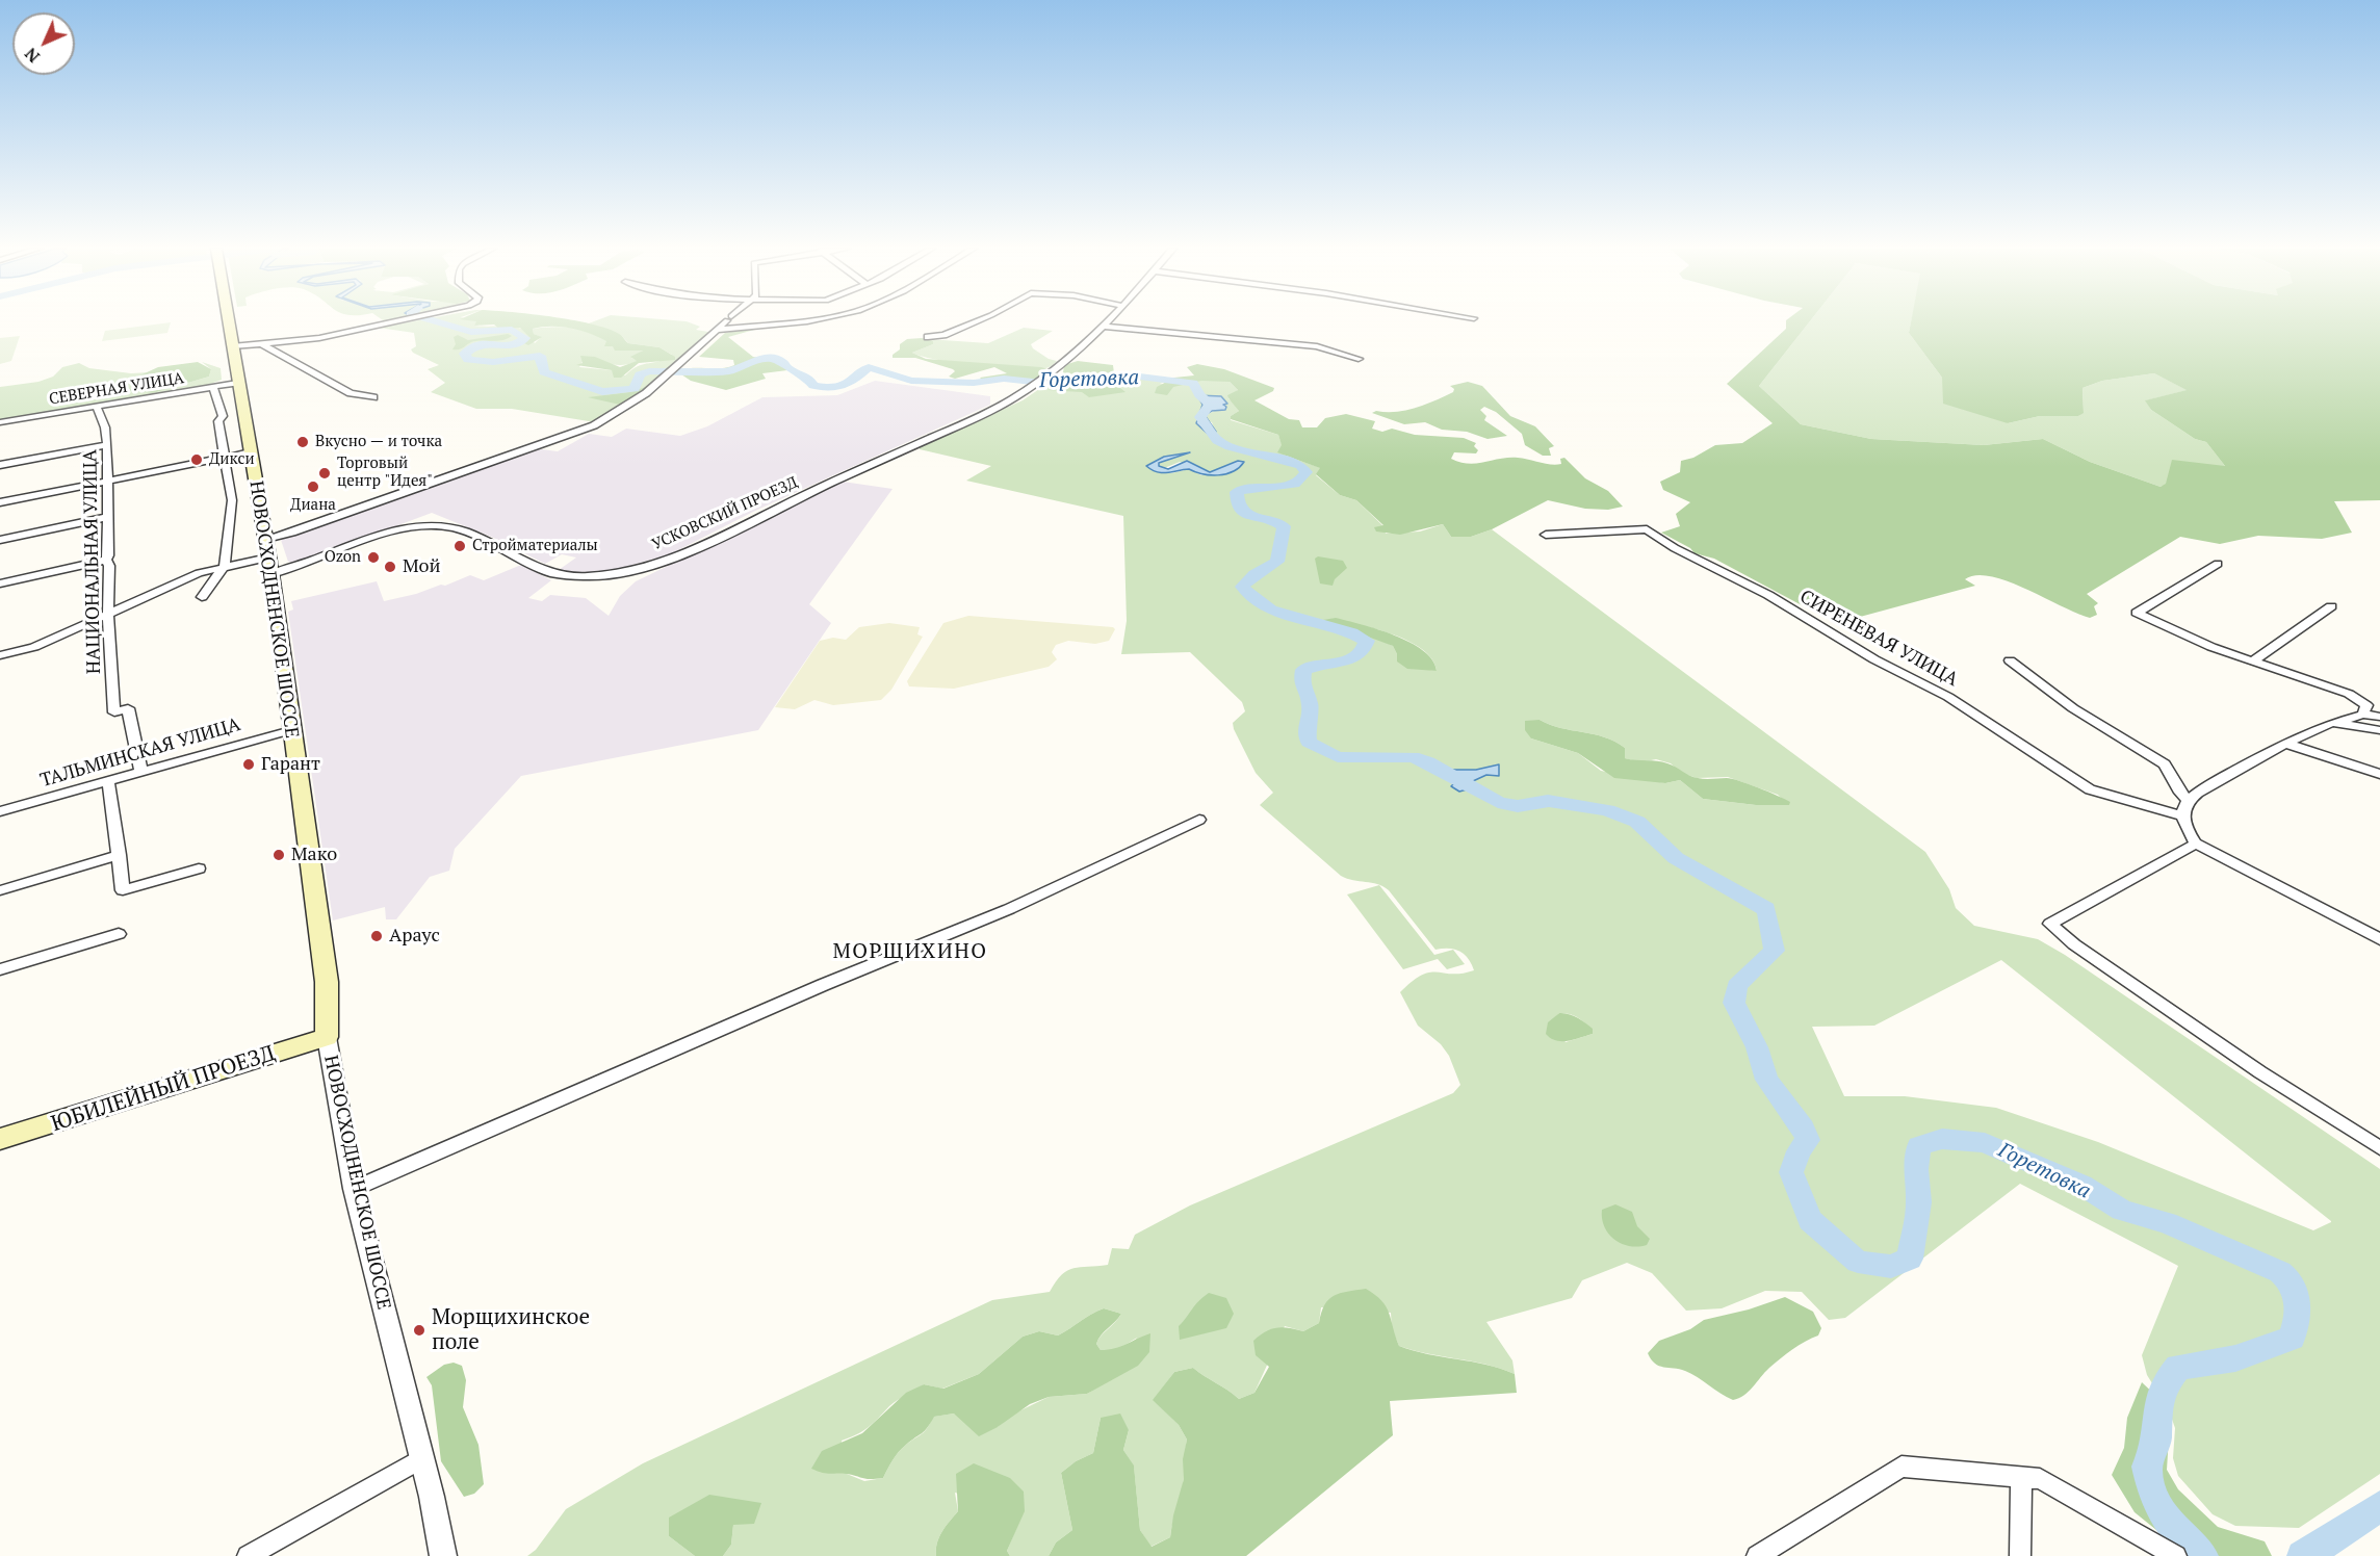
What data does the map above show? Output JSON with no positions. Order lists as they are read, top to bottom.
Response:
{
  "streets": {
    "main road": ["НОВОСХОДНЕНСКОЕ ШОССЕ", "ЮБИЛЕЙНЫЙ ПРОЕЗД"],
    "street": [
      "СЕВЕРНАЯ УЛИЦА",
      "УСКОВСКИЙ ПРОЕЗД",
      "НАЦИОНАЛЬНАЯ УЛИЦА",
      "СИРЕНЕВАЯ УЛИЦА",
      "ТАЛЬМИНСКАЯ УЛИЦА"
    ]
  },
  "crossings": [
    ["СЕВЕРНАЯ УЛИЦА", "НАЦИОНАЛЬНАЯ УЛИЦА"],
    ["СЕВЕРНАЯ УЛИЦА", "НОВОСХОДНЕНСКОЕ ШОССЕ"],
    ["УСКОВСКИЙ ПРОЕЗД", "НАЦИОНАЛЬНАЯ УЛИЦА"],
    ["УСКОВСКИЙ ПРОЕЗД", "НОВОСХОДНЕНСКОЕ ШОССЕ"],
    ["НАЦИОНАЛЬНАЯ УЛИЦА", "ТАЛЬМИНСКАЯ УЛИЦА"],
    ["НОВОСХОДНЕНСКОЕ ШОССЕ", "ТАЛЬМИНСКАЯ УЛИЦА"],
    ["НОВОСХОДНЕНСКОЕ ШОССЕ", "ЮБИЛЕЙНЫЙ ПРОЕЗД"]
  ],
  "districts": ["МОРЩИХИНО"],
  "water": ["Горетовка"],
  "places": [
    "Вкусно — и точка",
    "Дикси",
    "Торговый центр \"Идея\"",
    "Диана",
    "Стройматериалы",
    "Ozon",
    "Мой",
    "Гарант",
    "Мако",
    "Араус",
    "Морщихинское поле"
  ],
  "north": "bottom left"
}
